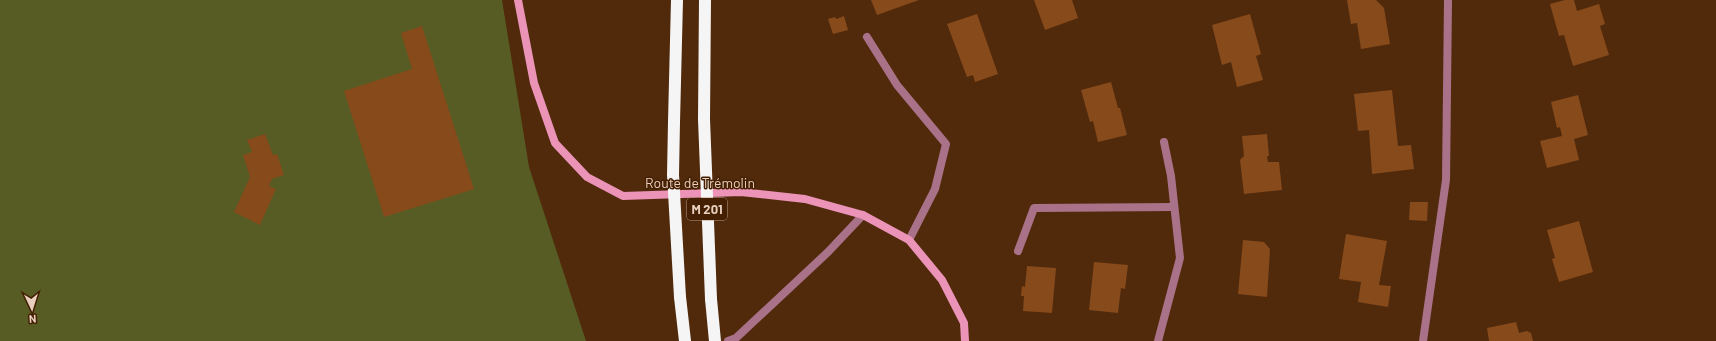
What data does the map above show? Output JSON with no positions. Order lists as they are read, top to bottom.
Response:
{
  "streets": {
    "highway": ["M 201"],
    "street": ["Route de Trémolin"]
  },
  "north": "bottom"
}
